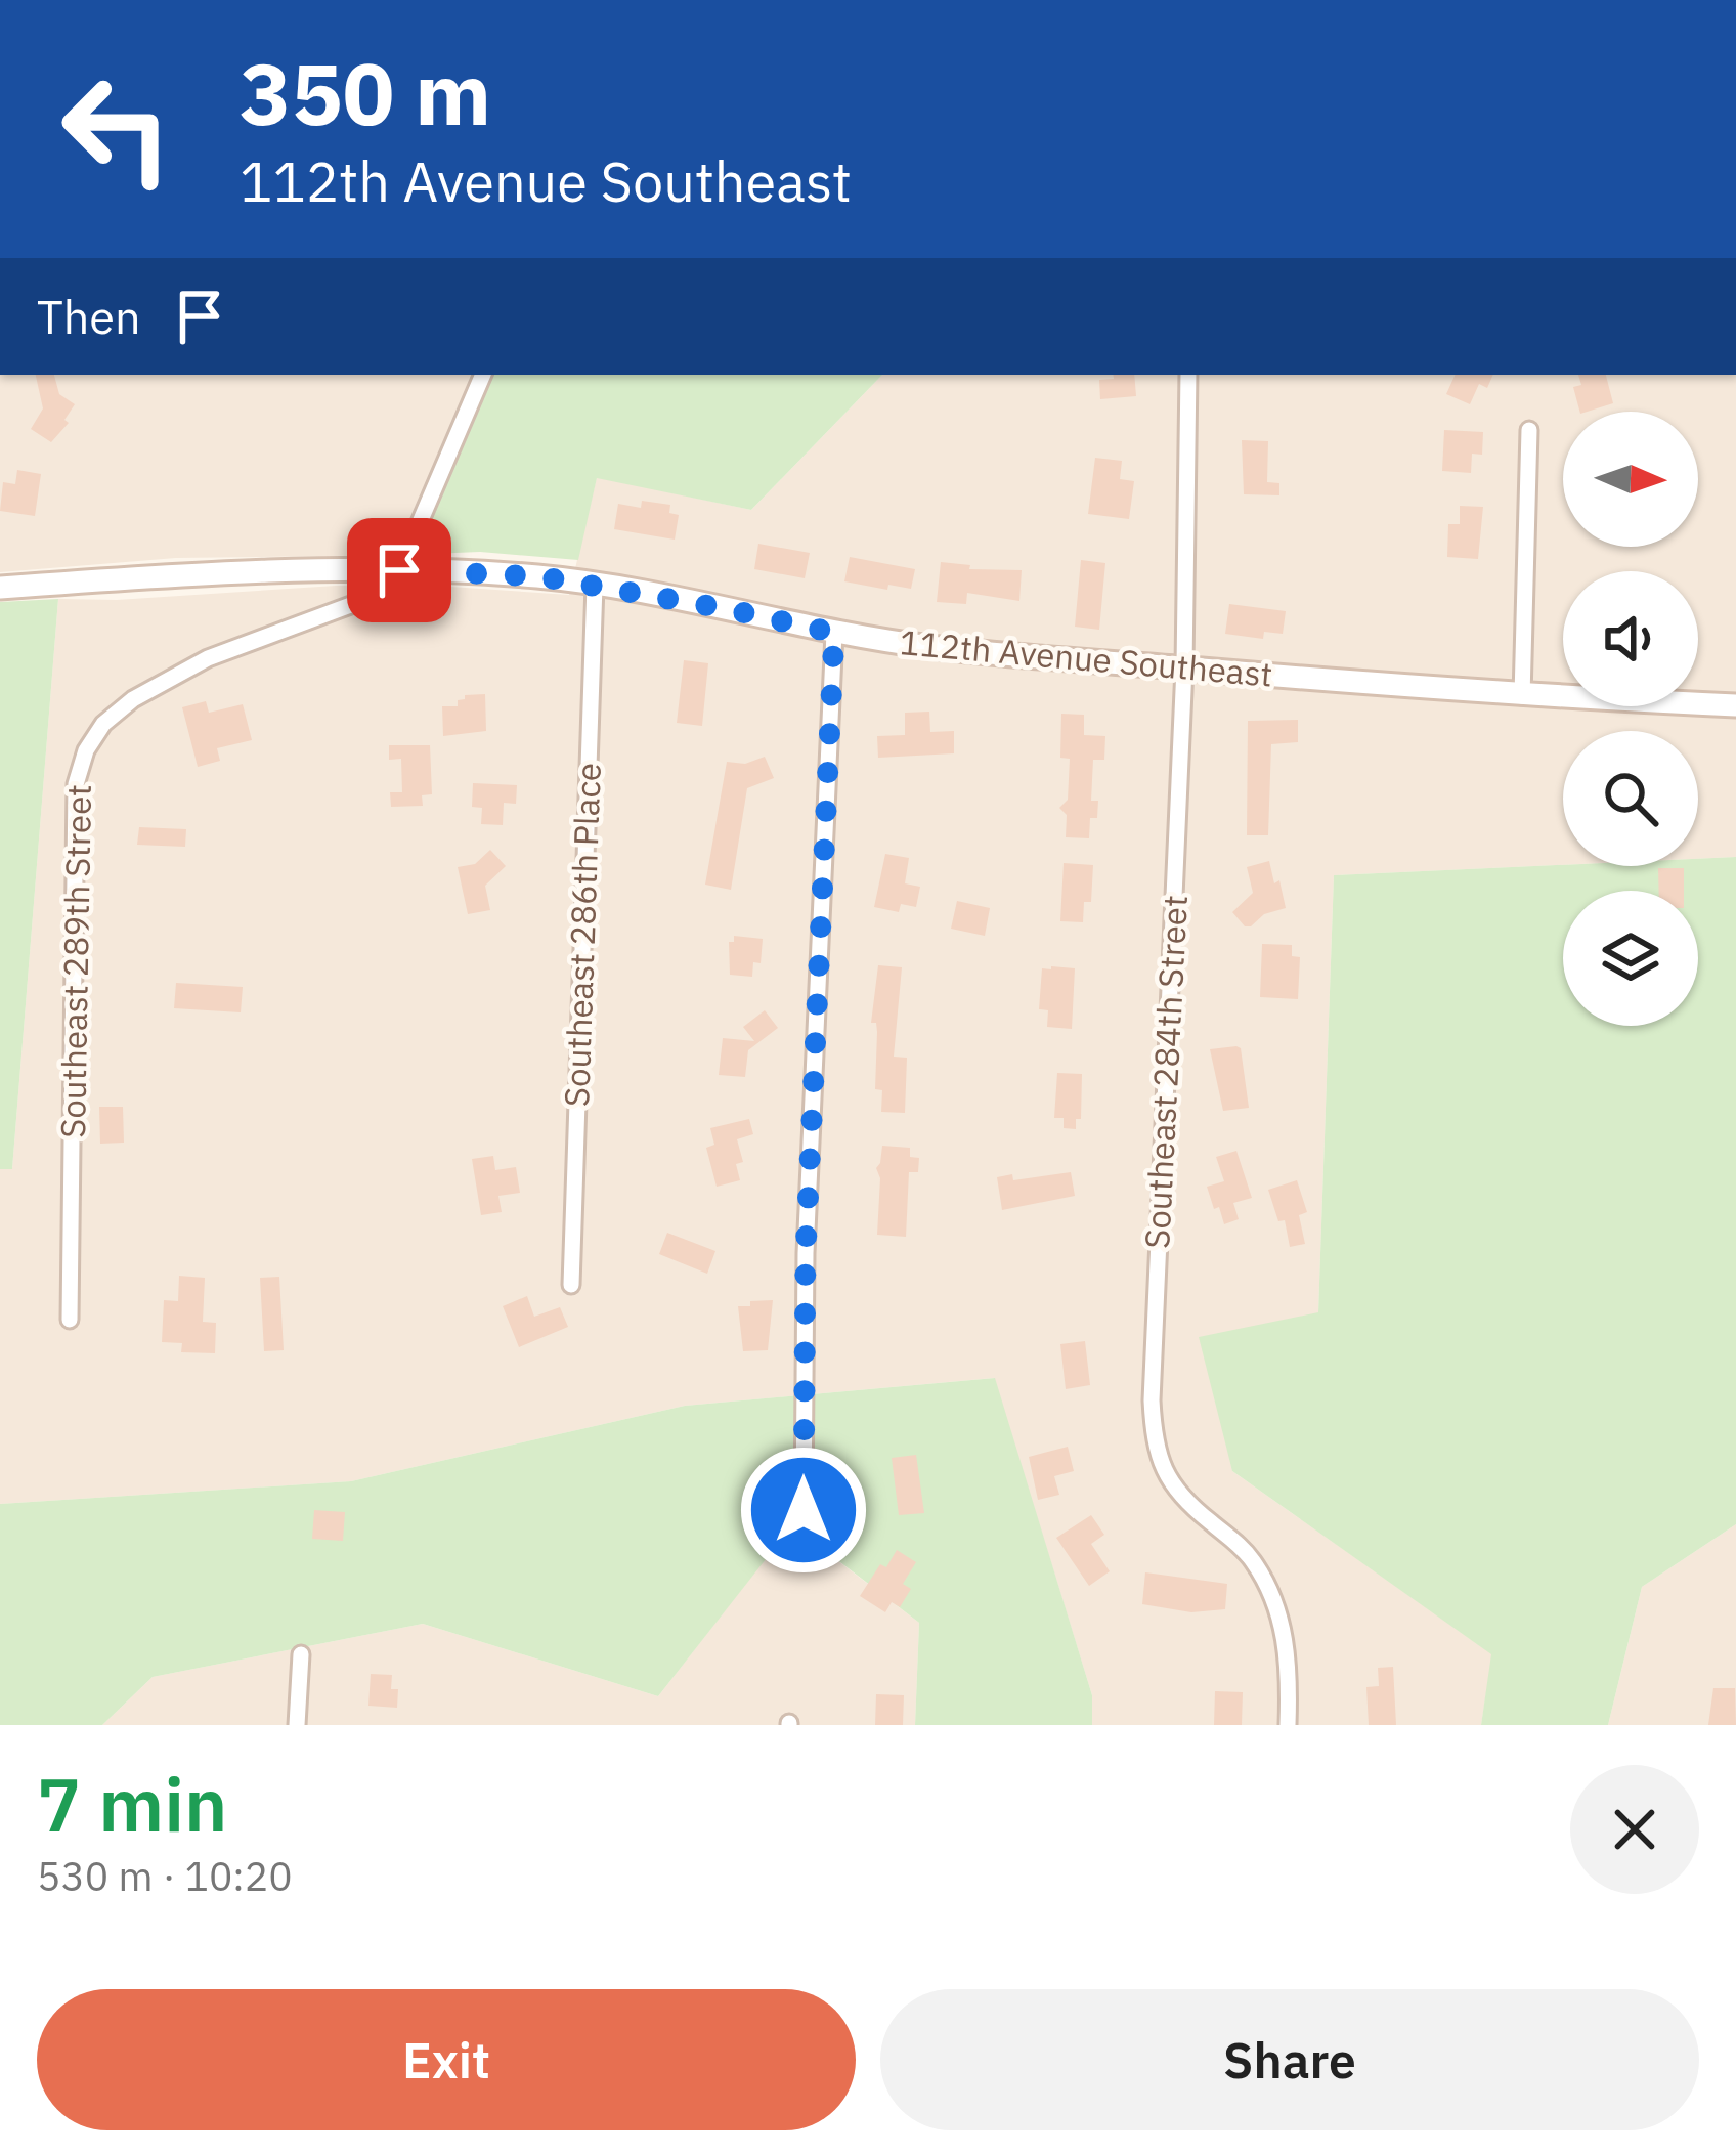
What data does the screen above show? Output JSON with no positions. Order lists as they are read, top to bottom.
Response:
{
  "streets": {
    "street": [
      "112th Avenue Southeast",
      "Southeast 286th Place",
      "Southeast 289th Street",
      "Southeast 284th Street"
    ]
  },
  "crossings": [
    ["112th Avenue Southeast", "Southeast 286th Place"],
    ["112th Avenue Southeast", "Southeast 289th Street"],
    ["112th Avenue Southeast", "Southeast 284th Street"]
  ],
  "north": "right",
  "page": {
    "turn": ["350 m", "112th Avenue Southeast"],
    "then": "Then",
    "heading": ["7 min", "530 m · 10:20"],
    "buttons": ["Exit", "Share"]
  }
}
